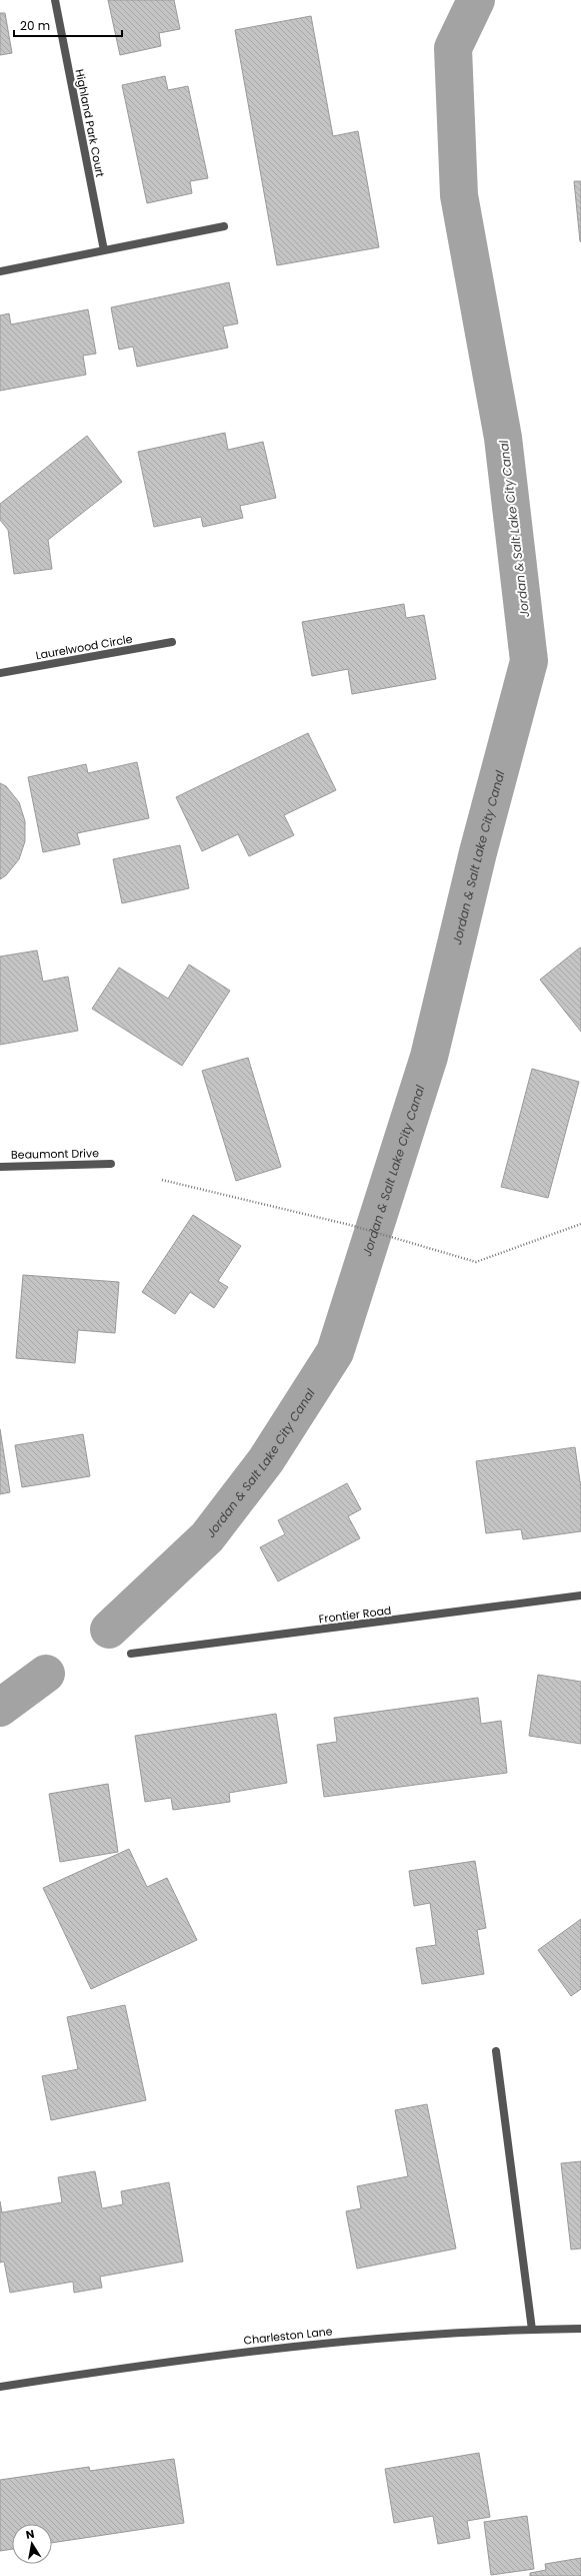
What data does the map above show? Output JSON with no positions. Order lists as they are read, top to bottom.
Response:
{
  "streets": {
    "street": [
      "Highland Park Court",
      "Laurelwood Circle",
      "Beaumont Drive",
      "Frontier Road",
      "Charleston Lane"
    ]
  },
  "water": ["Jordan & Salt Lake City Canal"],
  "scale_bar": "20 m",
  "north": "top"
}
